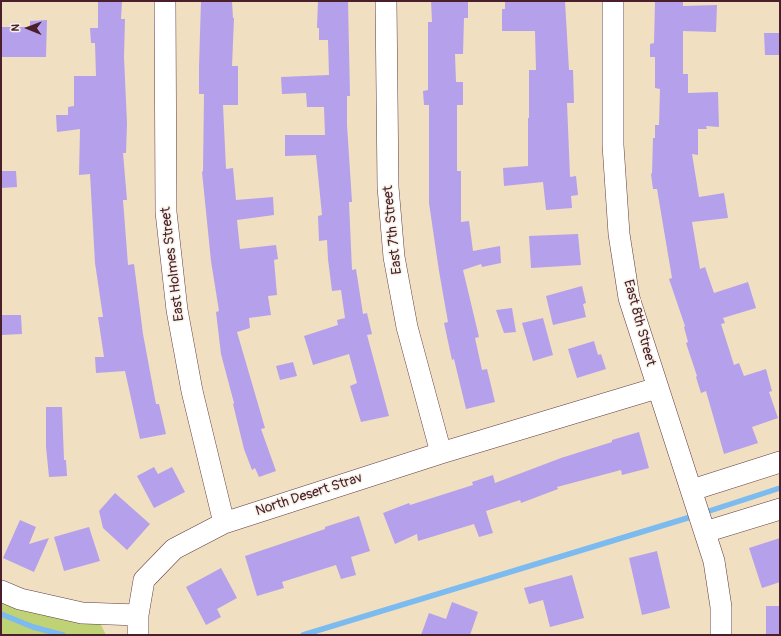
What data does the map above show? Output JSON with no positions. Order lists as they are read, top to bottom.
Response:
{
  "streets": {
    "street": [
      "East 7th Street",
      "East Holmes Street",
      "East 8th Street",
      "North Desert Strav"
    ]
  },
  "crossings": [
    ["East 7th Street", "North Desert Strav"],
    ["East Holmes Street", "North Desert Strav"],
    ["East 8th Street", "North Desert Strav"]
  ],
  "north": "left"
}
